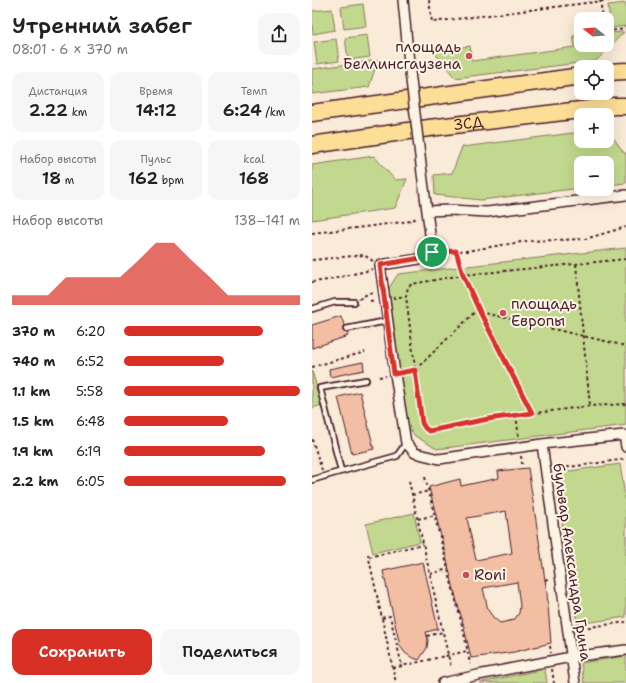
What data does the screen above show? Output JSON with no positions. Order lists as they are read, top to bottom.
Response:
{
  "streets": {
    "highway": ["ЗСД"],
    "street": ["бульвар Александра Грина"]
  },
  "places": ["площадь Беллинсгаузена", "площадь Европы", "Roni"],
  "north": "left",
  "page": {
    "heading": ["Утренний забег", "08:01 · 6 × 370 m"],
    "map_buttons": ["+", "−"],
    "stats": [
      ["Дистанция", "2.22 km"],
      ["Время", "14:12"],
      ["Темп", "6:24 /km"],
      ["Набор высоты", "18 m"],
      ["Пульс", "162 bpm"],
      ["kcal", "168"]
    ],
    "chart": ["Набор высоты", "138–141 m"],
    "list": [
      {
        "name": "370 m",
        "note": "6:20"
      },
      {
        "name": "740 m",
        "note": "6:52"
      },
      {
        "name": "1.1 km",
        "note": "5:58"
      },
      {
        "name": "1.5 km",
        "note": "6:48"
      },
      {
        "name": "1.9 km",
        "note": "6:19"
      },
      {
        "name": "2.2 km",
        "note": "6:05"
      }
    ],
    "buttons": ["Сохранить", "Поделиться"]
  }
}
